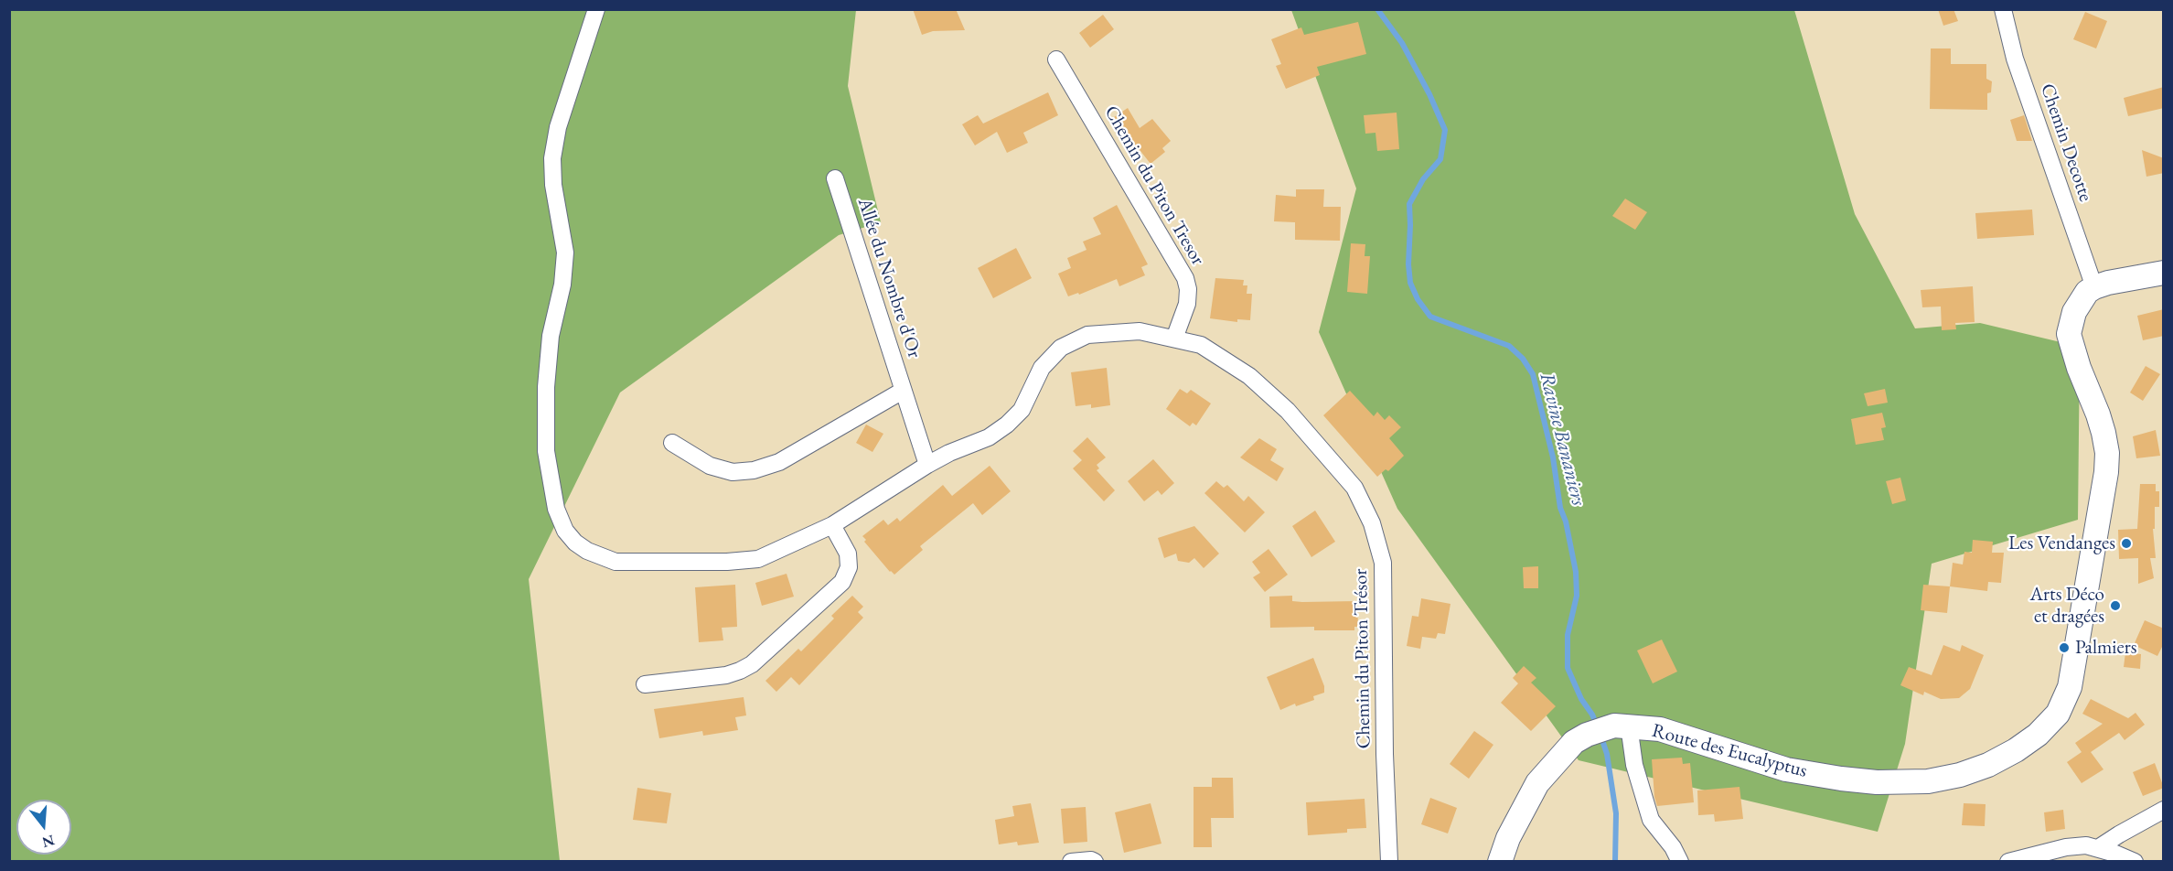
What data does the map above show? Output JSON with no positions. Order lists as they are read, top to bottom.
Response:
{
  "streets": {
    "main road": ["Route des Eucalyptus"],
    "street": [
      "Chemin Decotte",
      "Chemin du Piton Tresor",
      "Allée du Nombre d'Or",
      "Chemin du Piton Trésor"
    ]
  },
  "crossings": [
    ["Chemin Decotte", "Route des Eucalyptus"],
    ["Chemin du Piton Tresor", "Chemin du Piton Trésor"],
    ["Allée du Nombre d'Or", "Chemin du Piton Trésor"]
  ],
  "water": ["Ravine Bananiers"],
  "places": ["Les Vendanges", "Arts Déco et dragées", "Palmiers"],
  "north": "bottom"
}
